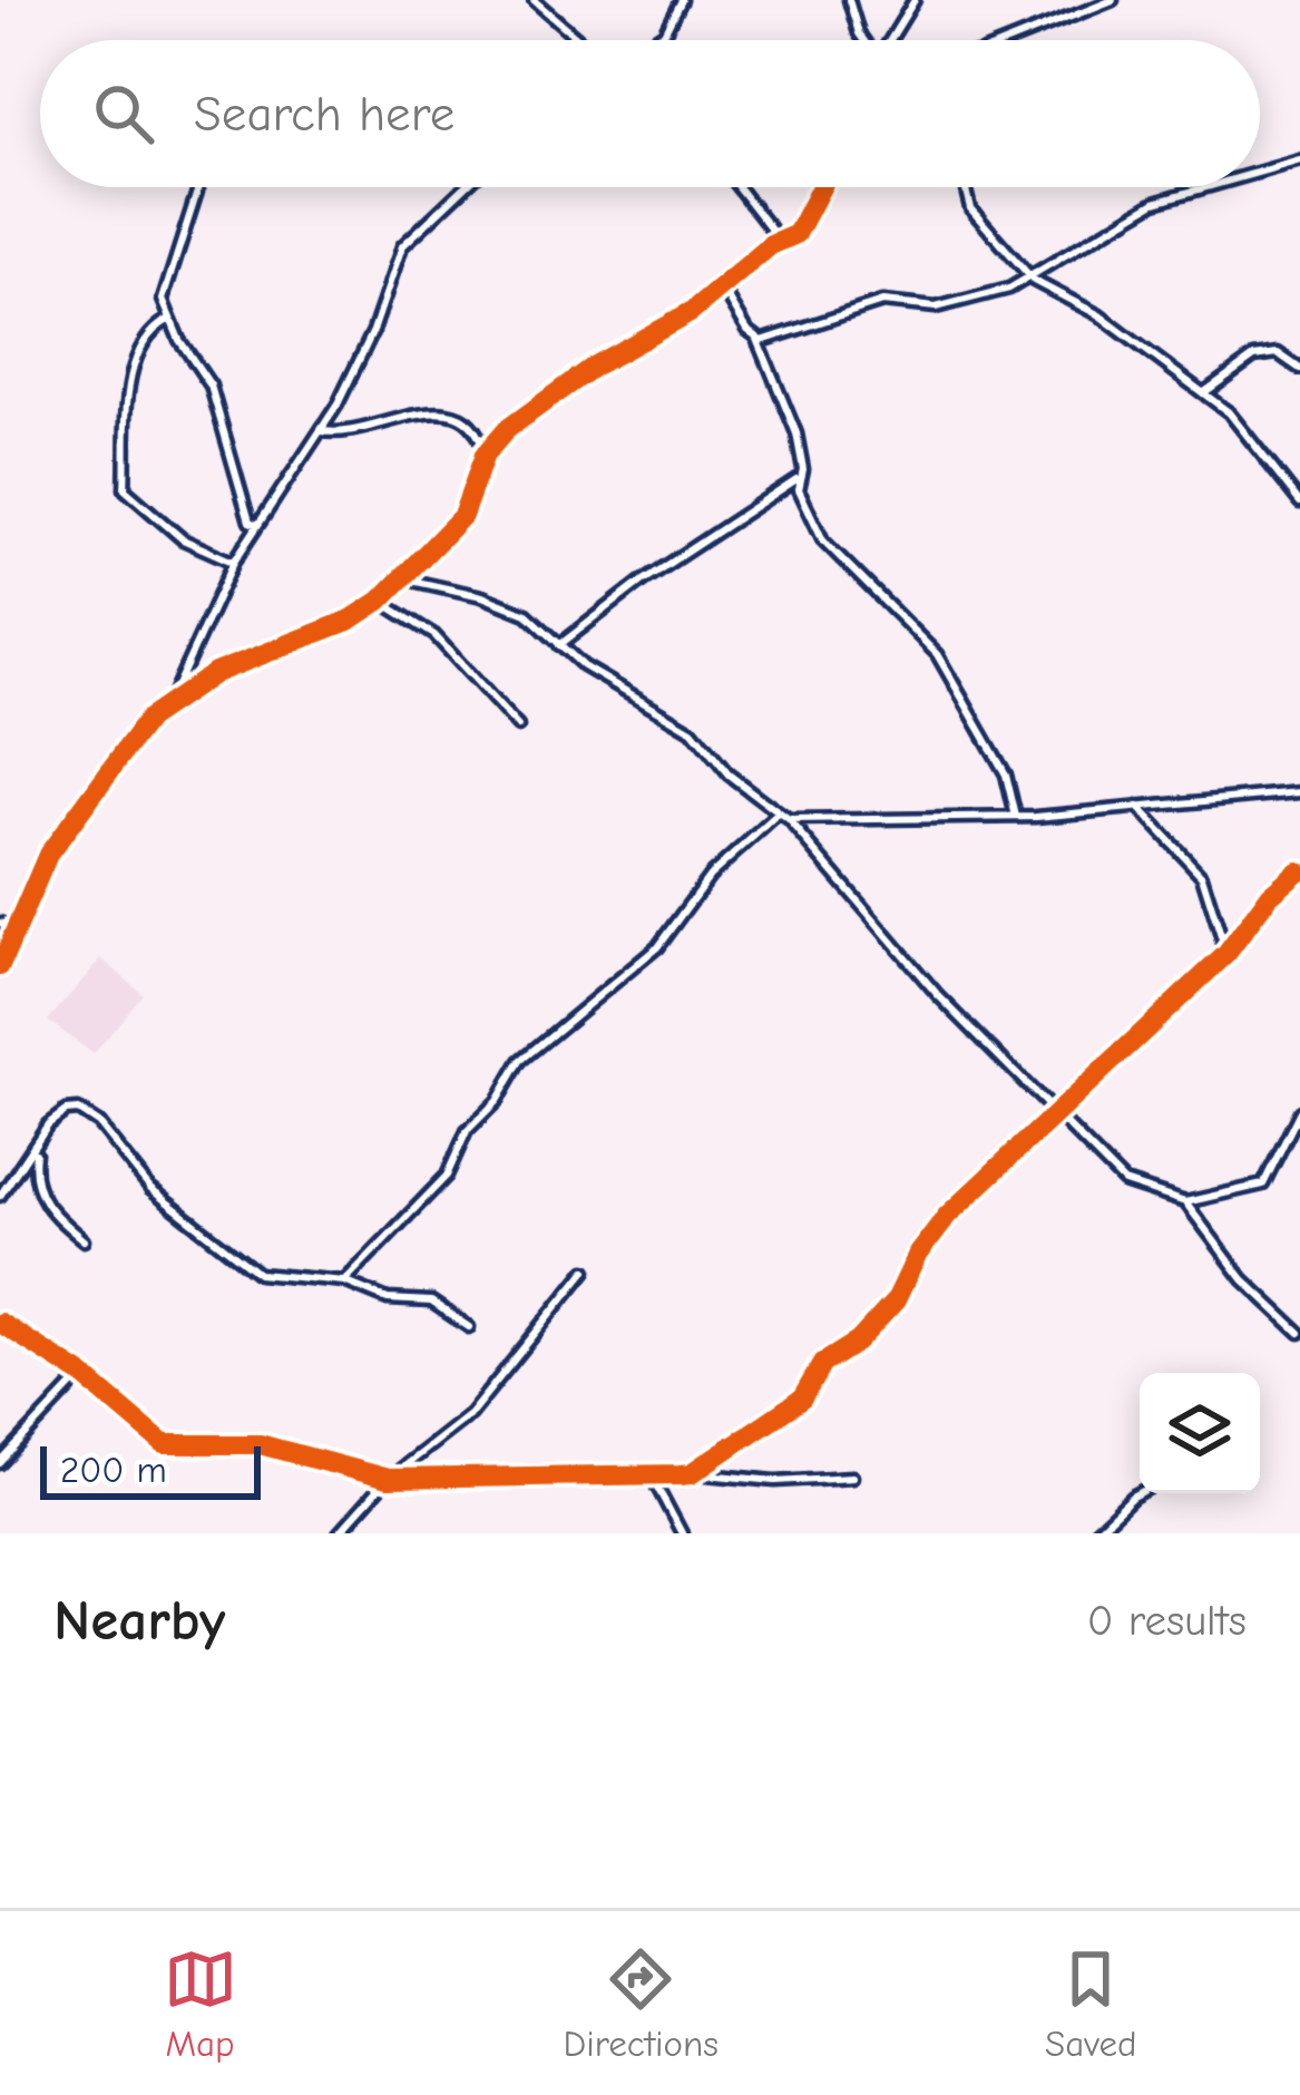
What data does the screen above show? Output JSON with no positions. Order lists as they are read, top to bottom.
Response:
{
  "scale_bar": "200 m",
  "page": {
    "search": "Search here",
    "scale": "200 m",
    "heading": ["Nearby", "0 results"],
    "nav": ["Map", "Directions", "Saved"]
  }
}
